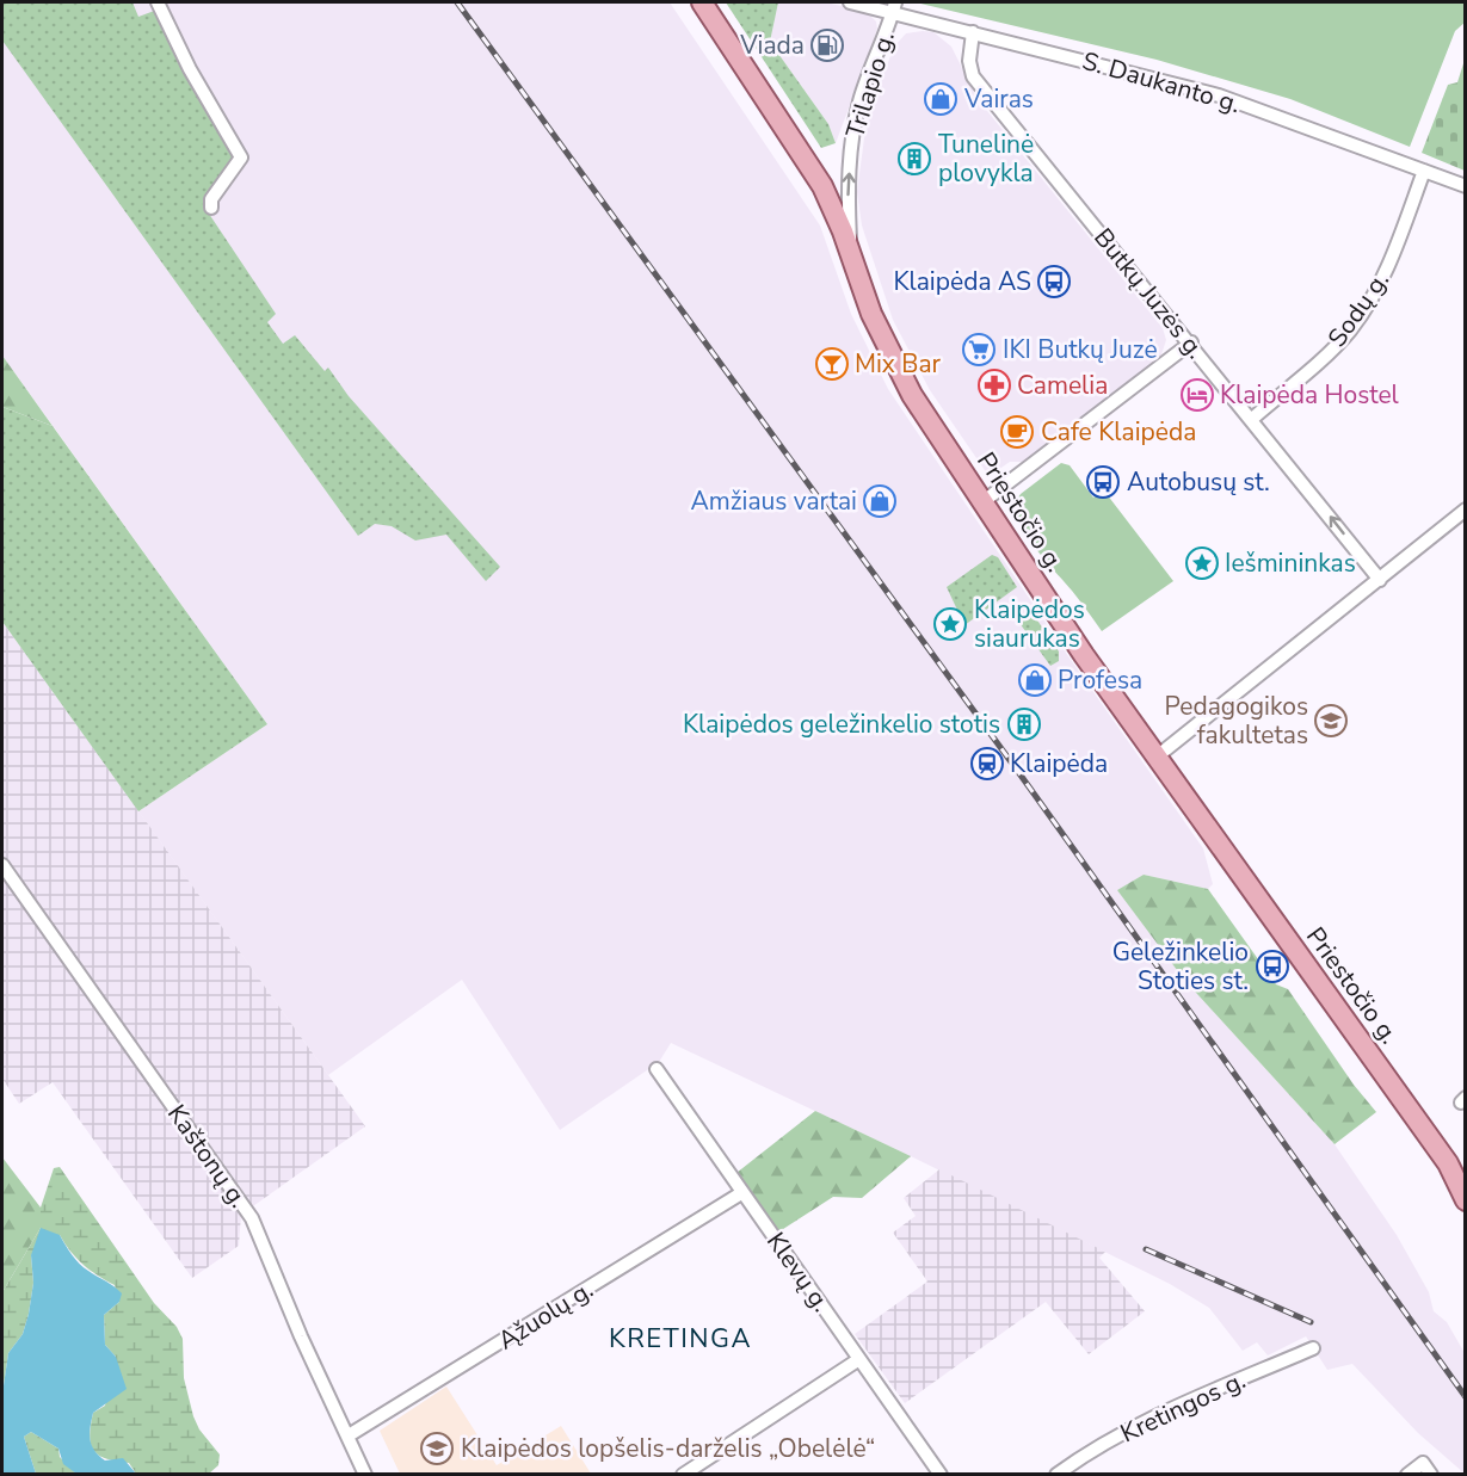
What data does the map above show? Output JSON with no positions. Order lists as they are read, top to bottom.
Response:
{
  "streets": {
    "main road": ["Priestočio g."],
    "street": [
      "S. Daukanto g.",
      "Trilapio g.",
      "Butkų Juzės g.",
      "Sodų g.",
      "Kaštonų g.",
      "Klevų g.",
      "Ąžuolų g.",
      "Kretingos g."
    ]
  },
  "crossings": [
    ["S. Daukanto g.", "Trilapio g."],
    ["S. Daukanto g.", "Butkų Juzės g."],
    ["S. Daukanto g.", "Sodų g."],
    ["Trilapio g.", "Priestočio g."],
    ["Butkų Juzės g.", "Sodų g."],
    ["Kaštonų g.", "Ąžuolų g."],
    ["Klevų g.", "Ąžuolų g."]
  ],
  "one_way": ["Trilapio g."],
  "districts": ["KRETINGA"],
  "places": {
    "fuel station": ["Viada"],
    "shop": ["Vairas", "Amžiaus vartai", "Profesa"],
    "building": ["Tunelinė plovykla", "Klaipėdos geležinkelio stotis"],
    "bus stop": ["Klaipėda AS", "Autobusų st.", "Geležinkelio Stoties st."],
    "supermarket": ["IKI Butkų Juzė"],
    "bar": ["Mix Bar"],
    "pharmacy": ["Camelia"],
    "hotel": ["Klaipėda Hostel"],
    "cafe": ["Cafe Klaipėda"],
    "place": ["Iešmininkas", "Klaipėdos siaurukas"],
    "school or university": ["Pedagogikos fakultetas", "Klaipėdos lopšelis-darželis „Obelėlė“"],
    "station": ["Klaipėda"]
  }
}
